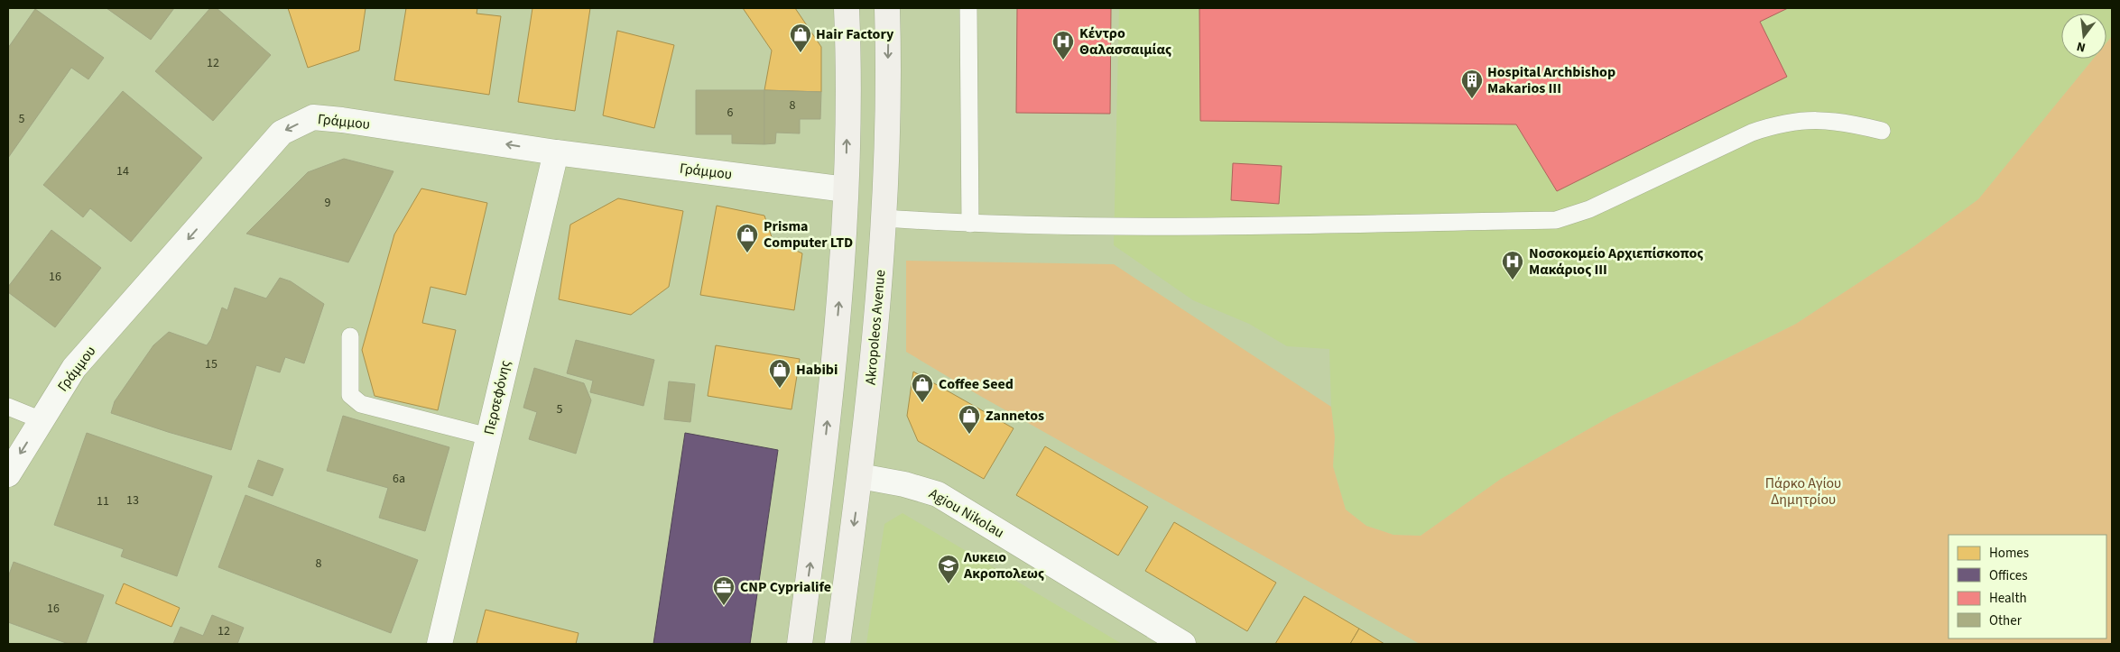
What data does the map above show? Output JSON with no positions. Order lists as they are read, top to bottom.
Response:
{
  "streets": {
    "main road": ["Akropoleos Avenue"],
    "street": ["Γράμμου", "Περσεφόνης", "Agiou Nikolau"]
  },
  "crossings": [
    ["Γράμμου", "Περσεφόνης"],
    ["Akropoleos Avenue", "Agiou Nikolau"]
  ],
  "one_way": ["Γράμμου"],
  "parks": ["Πάρκο Αγίου Δημητρίου"],
  "places": {
    "shop": [
      "Hair Factory",
      "Prisma Computer LTD",
      "Habibi",
      "Coffee Seed",
      "Zannetos"
    ],
    "hospital": ["Κέντρο Θαλασσαιμίας", "Νοσοκομείο Αρχιεπίσκοπος Μακάριος ΙΙΙ"],
    "building": ["Hospital Archbishop Makarios III"],
    "school or university": ["Λυκειο Ακροπολεως"],
    "office": ["CNP Cyprialife"]
  },
  "house_numbers": [
    "12",
    "8",
    "6",
    "5",
    "14",
    "9",
    "16",
    "15",
    "5",
    "6a",
    "13",
    "11",
    "8",
    "16",
    "12"
  ],
  "legend": [
    "Homes",
    "Offices",
    "Health",
    "Other"
  ],
  "north": "bottom"
}
